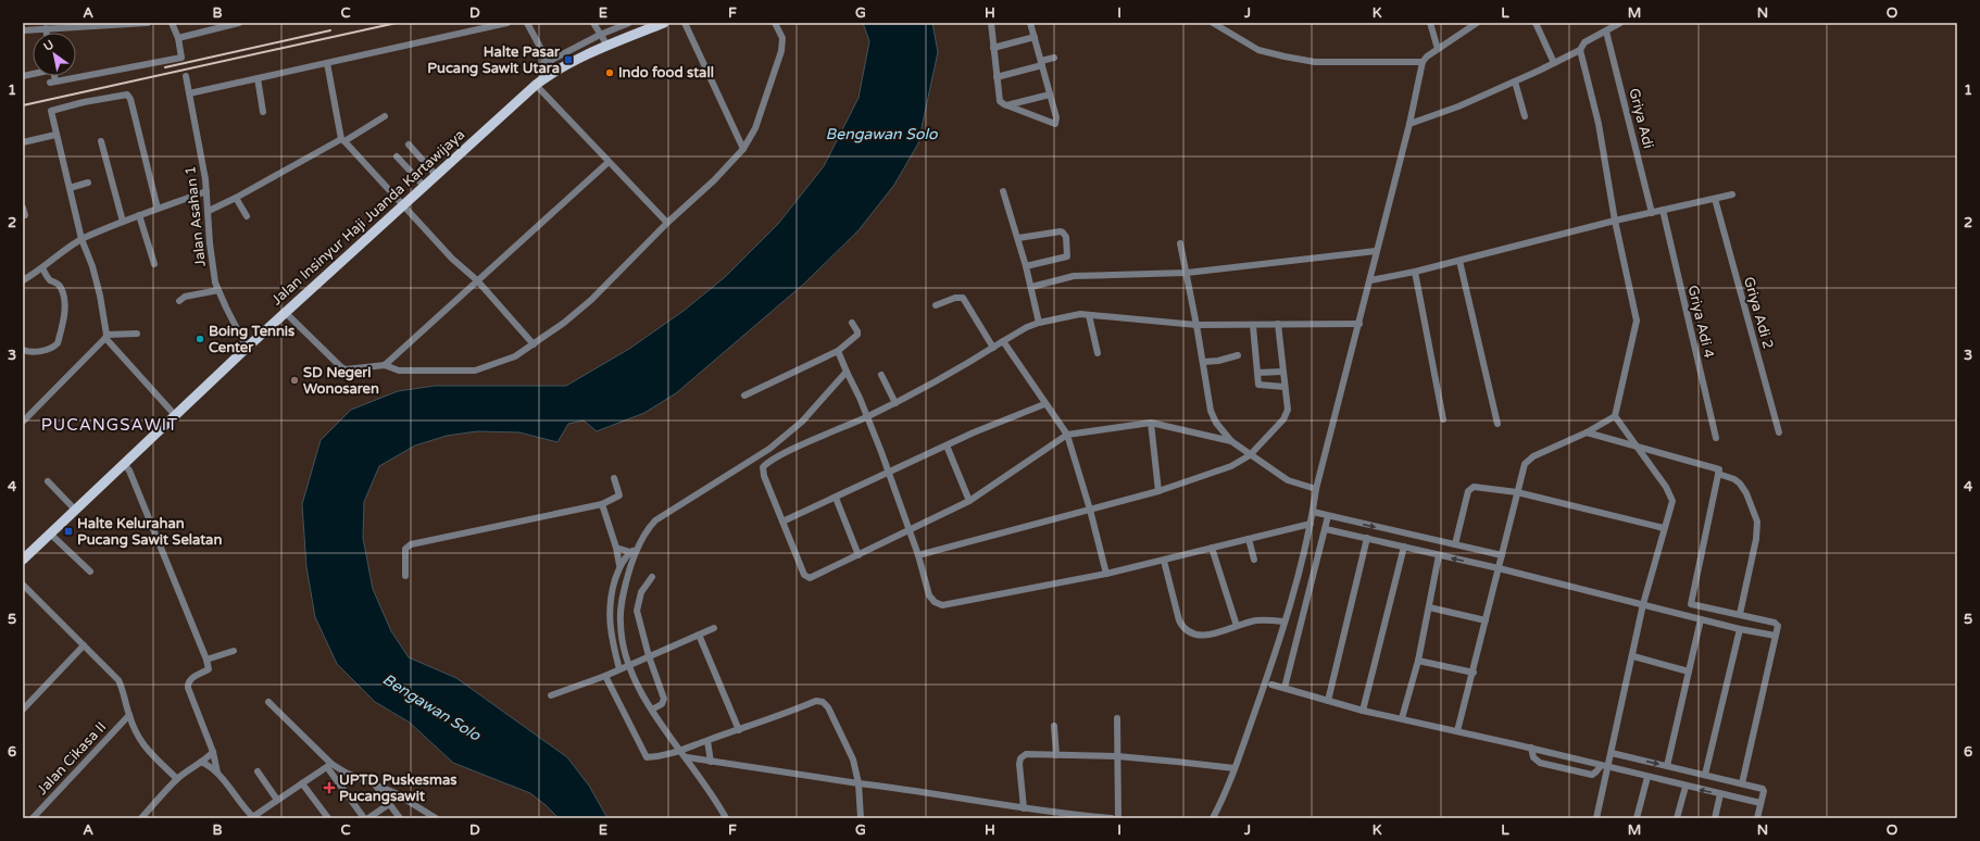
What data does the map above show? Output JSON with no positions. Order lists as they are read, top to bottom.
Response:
{
  "streets": {
    "main road": ["Jalan Insinyur Haji Juanda Kartawijaya"],
    "street": [
      "Griya Adi",
      "Jalan Asahan 1",
      "Griya Adi 2",
      "Griya Adi 4",
      "Jalan Cikasa II"
    ]
  },
  "crossings": [
    ["Jalan Asahan 1", "Jalan Insinyur Haji Juanda Kartawijaya"]
  ],
  "districts": ["PUCANGSAWIT"],
  "water": ["Bengawan Solo"],
  "places": {
    "transit": ["Halte Pasar Pucang Sawit Utara", "Halte Kelurahan Pucang Sawit Selatan"],
    "other": ["Indo food stall", "Boing Tennis Center", "SD Negeri Wonosaren"],
    "health": ["UPTD Puskesmas Pucangsawit"]
  },
  "north": "top left",
  "grid": {
    "columns": [
      "A",
      "B",
      "C",
      "D",
      "E",
      "F",
      "G",
      "H",
      "I",
      "J",
      "K",
      "L",
      "M",
      "N",
      "O"
    ],
    "rows": [
      "1",
      "2",
      "3",
      "4",
      "5",
      "6"
    ]
  }
}
